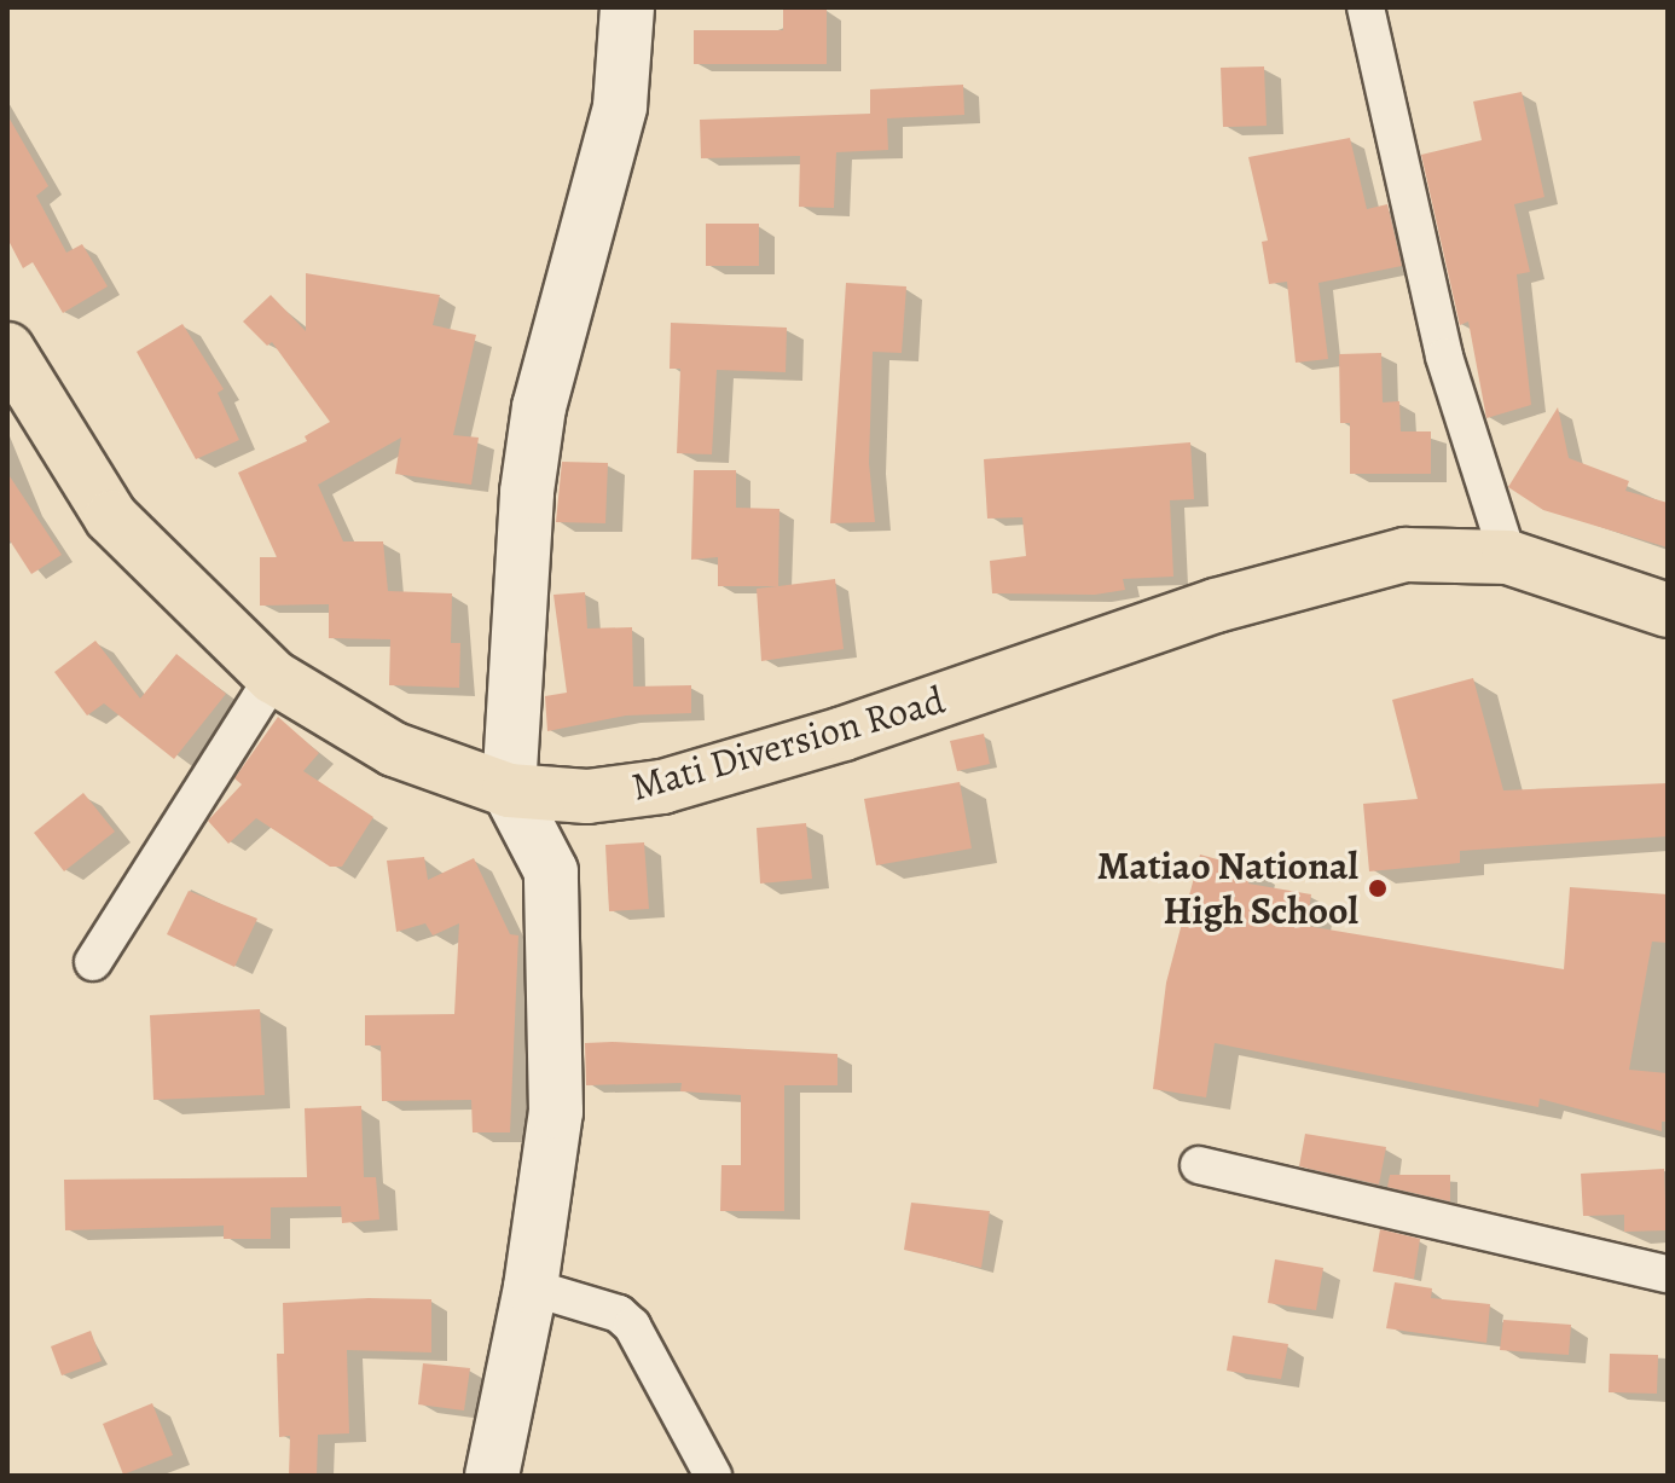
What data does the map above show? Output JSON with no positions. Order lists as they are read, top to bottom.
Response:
{
  "streets": {
    "highway": ["Mati Diversion Road"]
  },
  "places": ["Matiao National High School"]
}
